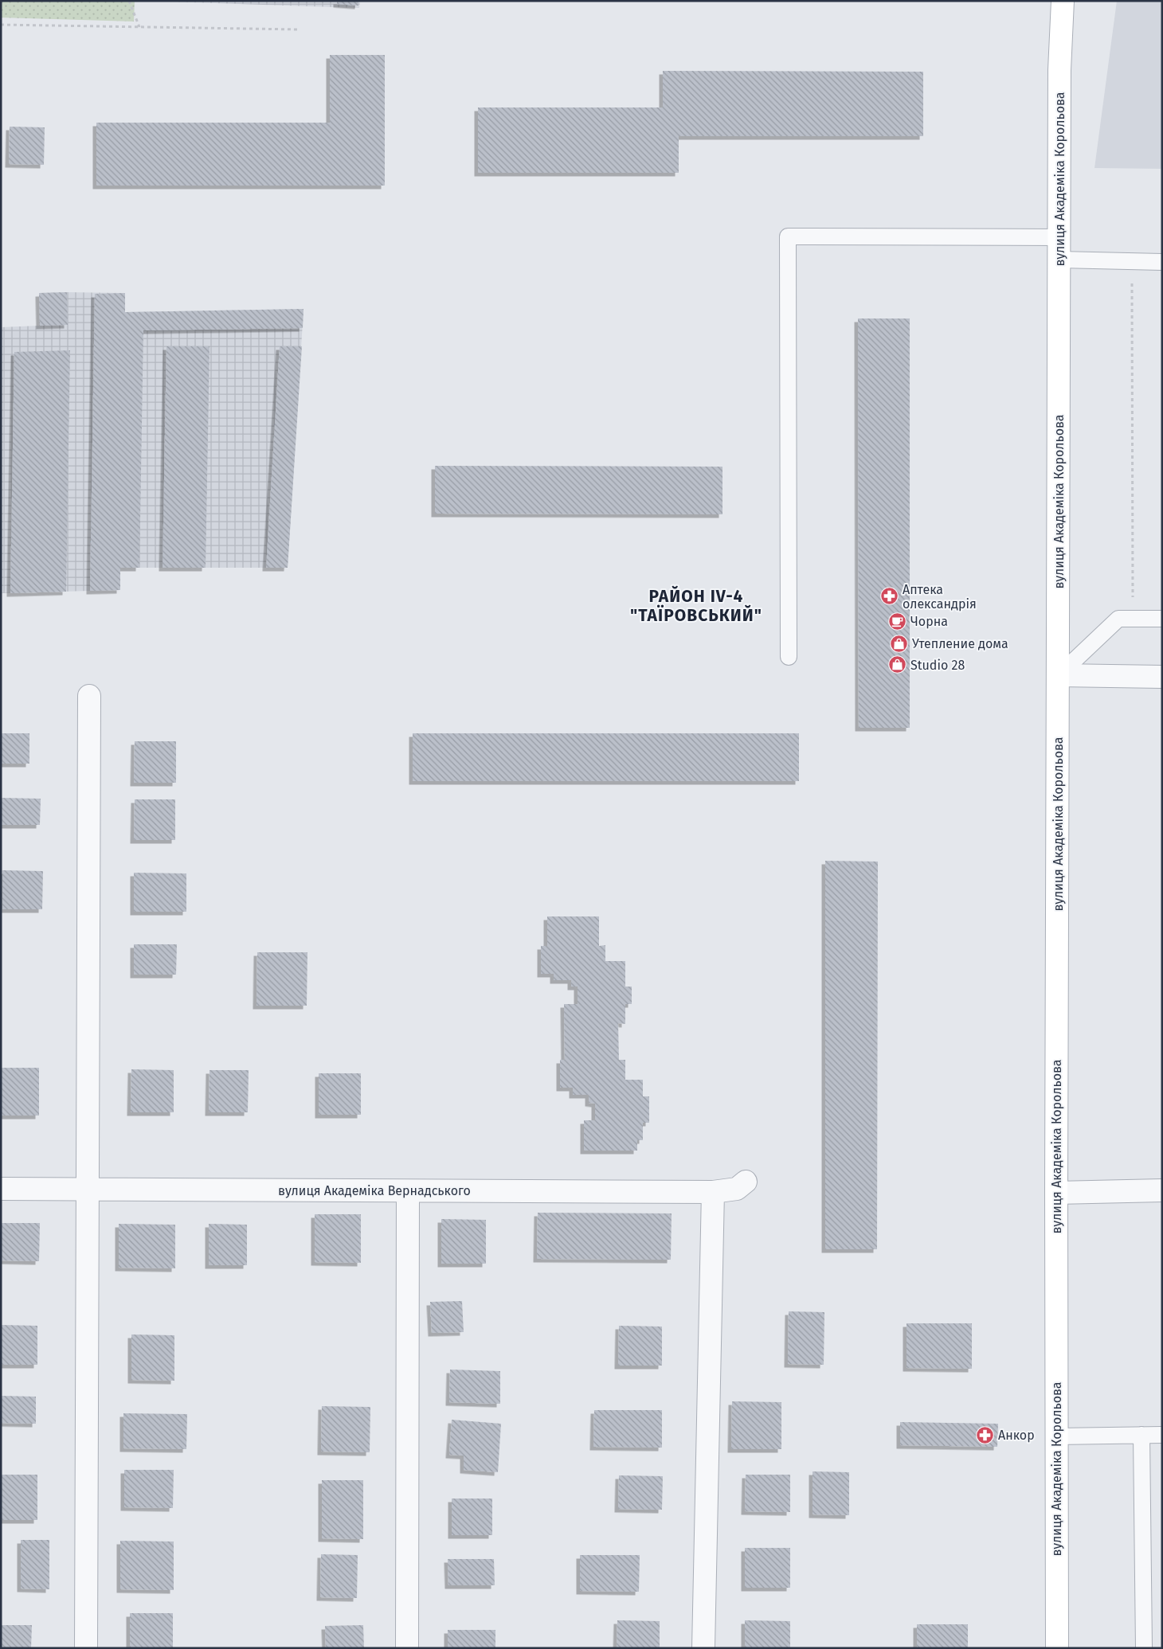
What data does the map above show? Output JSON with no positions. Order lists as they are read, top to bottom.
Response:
{
  "streets": {
    "main road": ["вулиця Академіка Корольова"],
    "street": ["вулиця Академіка Вернадського"]
  },
  "districts": ["РАЙОН IV-4 \"ТАЇРОВСЬКИЙ\""],
  "places": {
    "pharmacy": ["Аптека олександрія", "Анкор"],
    "cafe": ["Чорна"],
    "shop": ["Утепление дома", "Studio 28"]
  }
}
